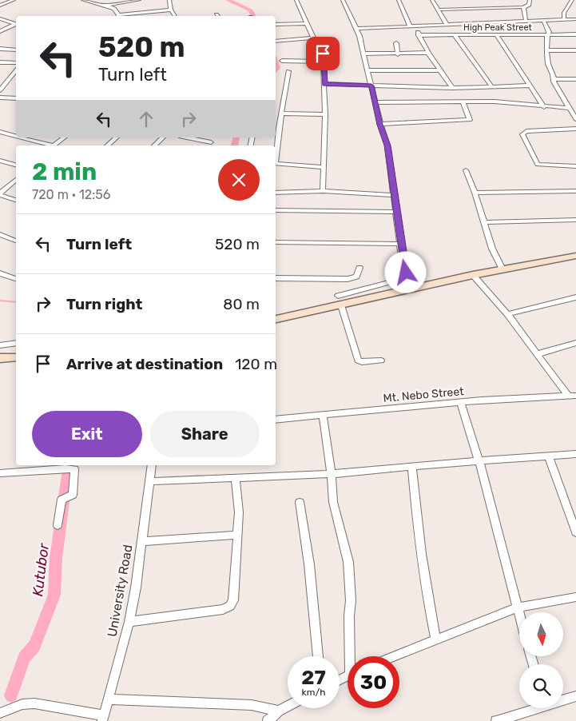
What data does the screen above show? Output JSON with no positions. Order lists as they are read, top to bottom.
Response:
{
  "streets": {
    "street": ["High Peak Street", "Mt. Nebo Street", "University Road"]
  },
  "water": ["Kutubor"],
  "north": "bottom",
  "page": {
    "turn": ["520 m", "Turn left"],
    "heading": ["2 min", "720 m · 12:56"],
    "list": [
      {
        "name": "Turn left",
        "value": "520 m"
      },
      {
        "name": "Turn right",
        "value": "80 m"
      },
      {
        "name": "Arrive at destination",
        "value": "120 m"
      }
    ],
    "buttons": ["Exit", "Share"],
    "speed": "27 km/h",
    "limit": "30"
  }
}
